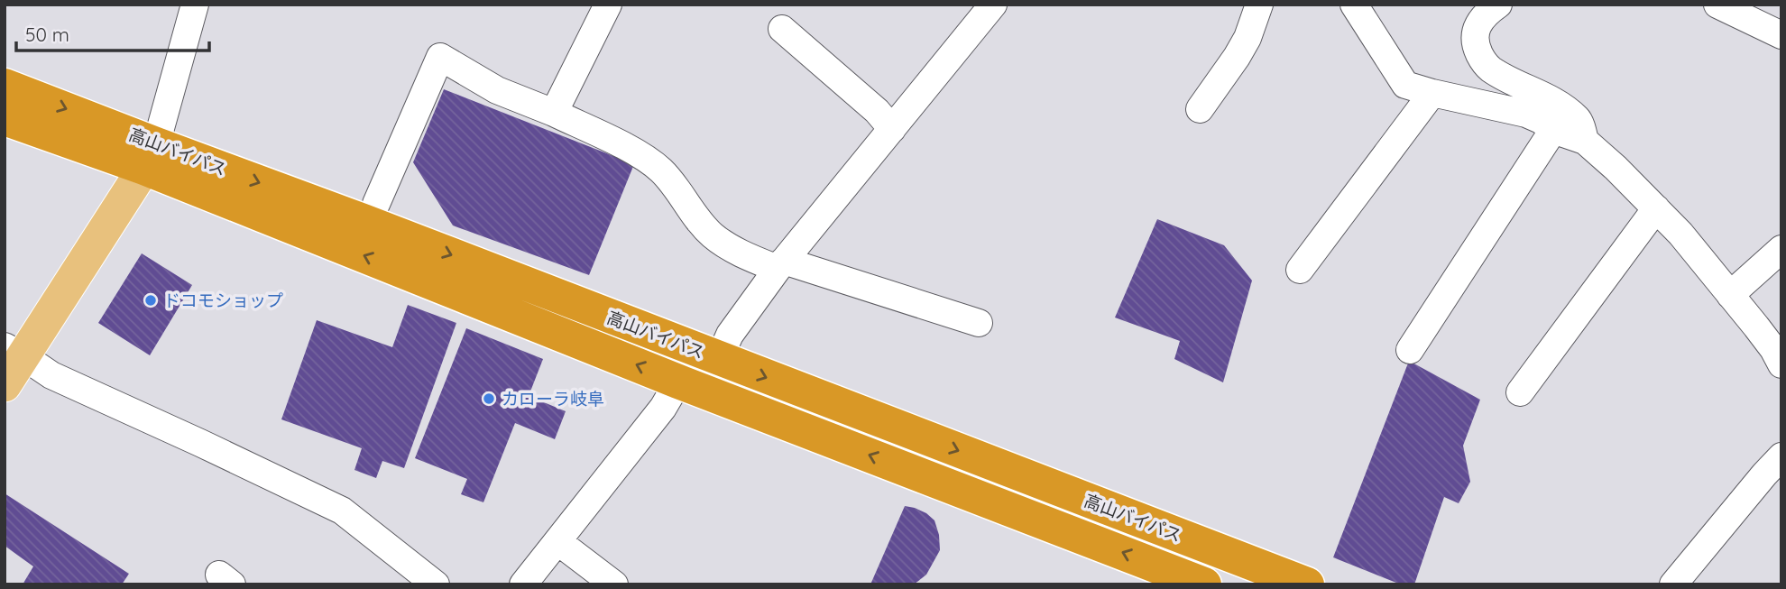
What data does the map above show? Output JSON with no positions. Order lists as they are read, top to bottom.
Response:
{
  "streets": {
    "highway": ["高山バイパス"]
  },
  "places": ["ドコモショップ", "カローラ岐阜"],
  "scale_bar": "50 m"
}
